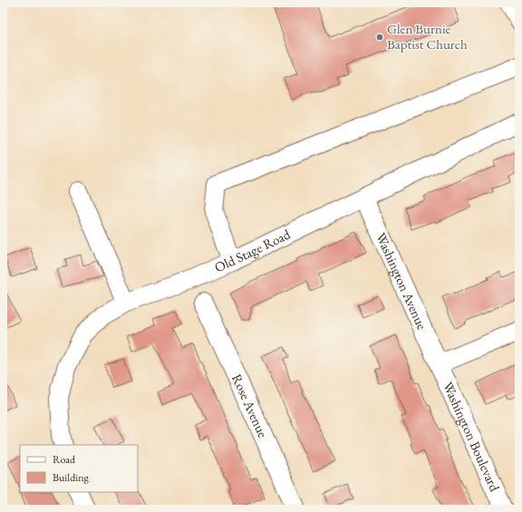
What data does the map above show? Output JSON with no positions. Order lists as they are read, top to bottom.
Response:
{
  "streets": {
    "street": [
      "Old Stage Road",
      "Washington Avenue",
      "Rose Avenue",
      "Washington Boulevard"
    ]
  },
  "crossings": [
    ["Old Stage Road", "Washington Avenue"],
    ["Washington Avenue", "Washington Boulevard"]
  ],
  "places": ["Glen Burnie Baptist Church"],
  "legend": ["Road", "Building"]
}
